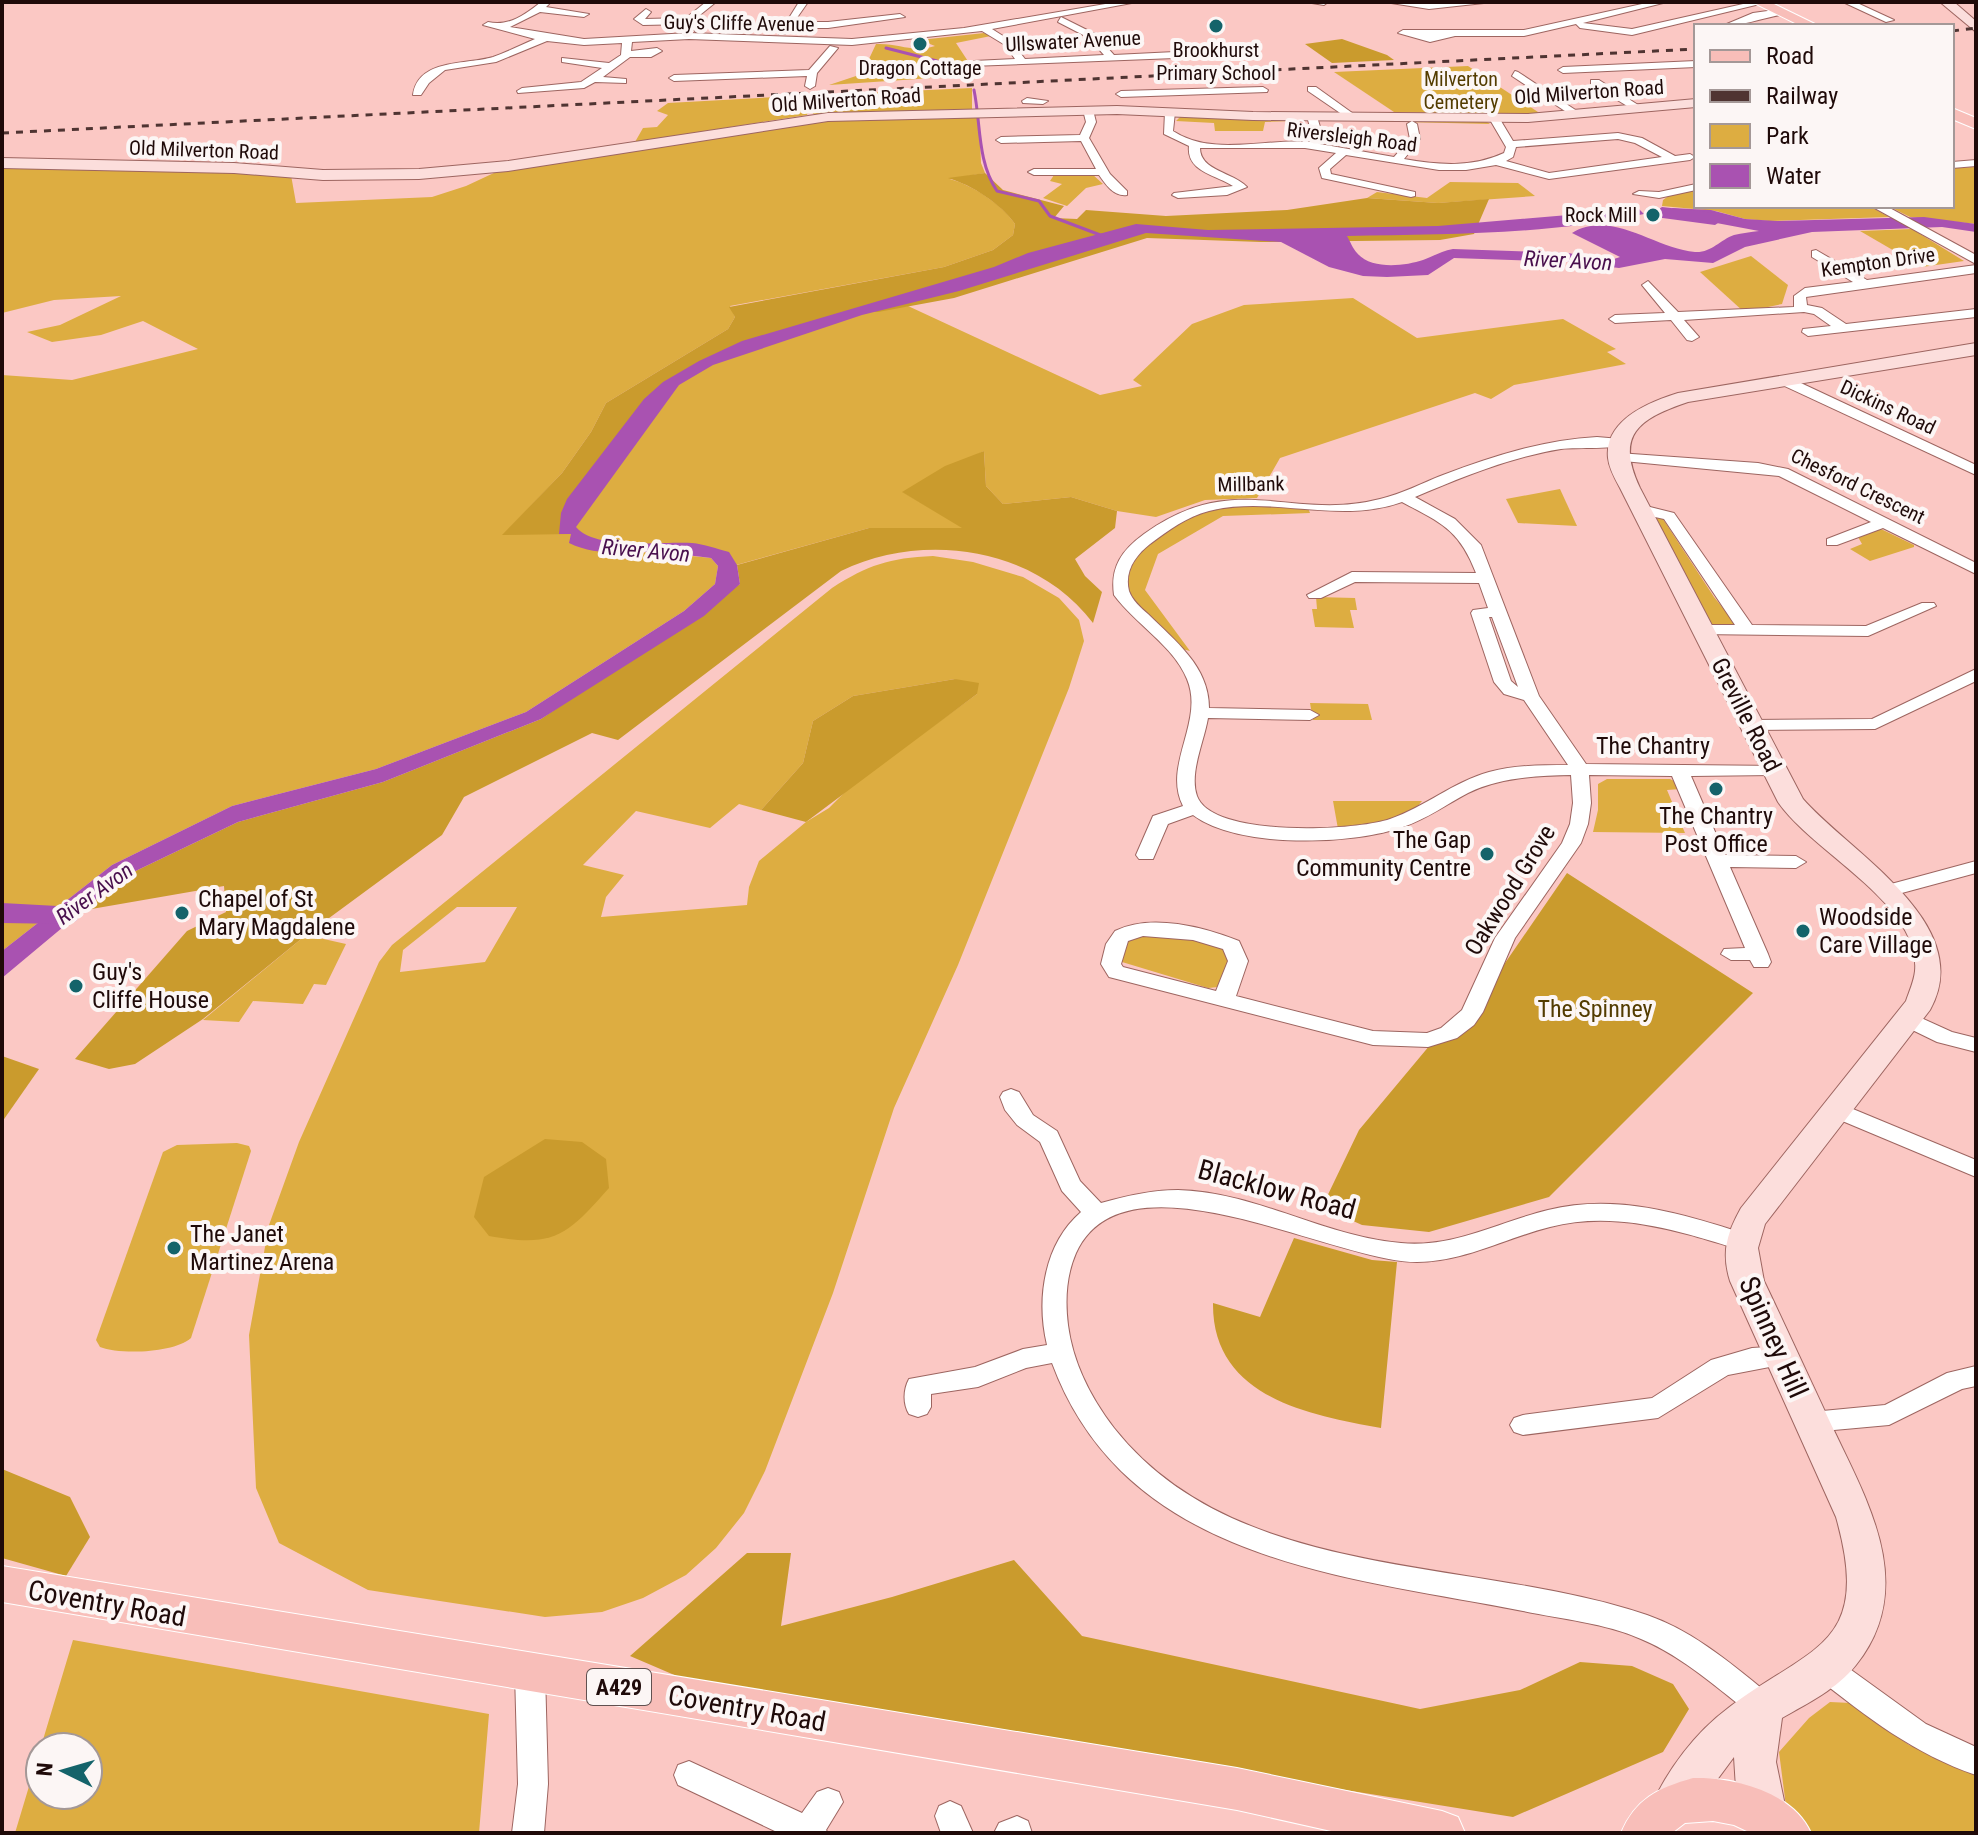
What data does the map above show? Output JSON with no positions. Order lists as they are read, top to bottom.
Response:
{
  "streets": {
    "main road": ["Coventry Road", "A429"],
    "street": [
      "Guy's Cliffe Avenue",
      "Ullswater Avenue",
      "Old Milverton Road",
      "Riversleigh Road",
      "Kempton Drive",
      "Dickins Road",
      "Millbank",
      "Chesford Crescent",
      "Greville Road",
      "The Chantry",
      "Oakwood Grove",
      "Blacklow Road",
      "Spinney Hill"
    ]
  },
  "crossings": [
    ["Millbank", "Chesford Crescent"],
    ["Millbank", "Greville Road"],
    ["Chesford Crescent", "Greville Road"],
    ["Greville Road", "The Chantry"],
    ["The Chantry", "Oakwood Grove"],
    ["Blacklow Road", "Spinney Hill"]
  ],
  "water": ["River Avon"],
  "parks": ["Milverton Cemetery", "The Spinney"],
  "places": [
    "Brookhurst Primary School",
    "Dragon Cottage",
    "Rock Mill",
    "The Chantry Post Office",
    "The Gap Community Centre",
    "Chapel of St Mary Magdalene",
    "Woodside Care Village",
    "Guy's Cliffe House",
    "The Janet Martinez Arena"
  ],
  "legend": [
    "Road",
    "Railway",
    "Park",
    "Water"
  ],
  "north": "left"
}
